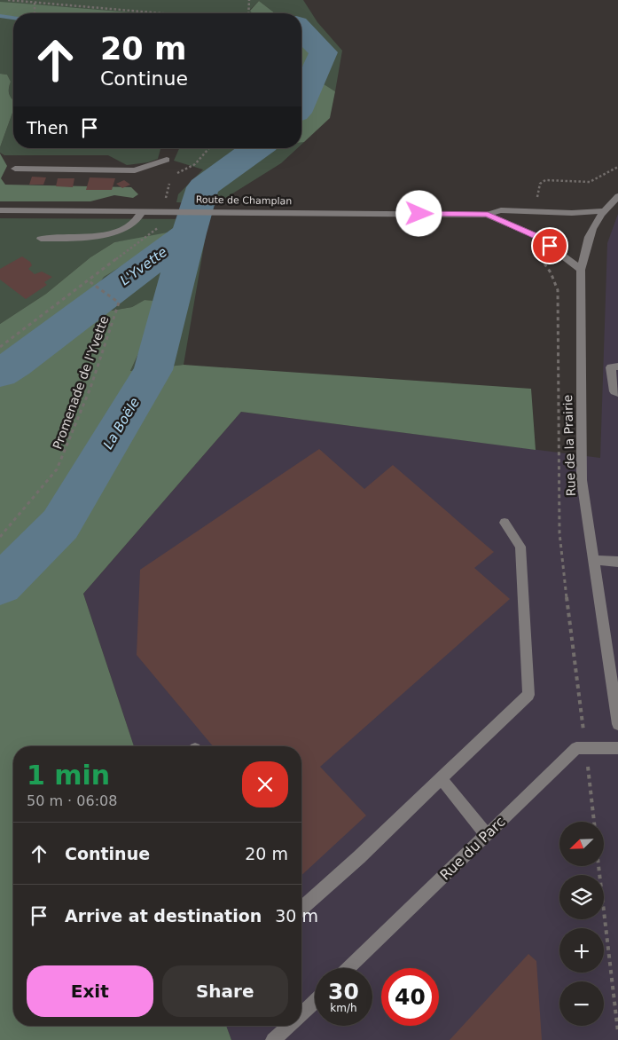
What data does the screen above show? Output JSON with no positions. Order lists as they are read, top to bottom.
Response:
{
  "streets": {
    "street": ["Route de Champlan", "Rue de la Prairie", "Rue du Parc"],
    "path": ["Promenade de l'Yvette"]
  },
  "water": ["L'Yvette", "La Boële"],
  "north": "bottom left",
  "page": {
    "turn": ["20 m", "Continue"],
    "then": "Then",
    "heading": ["1 min", "50 m · 06:08"],
    "map_buttons": ["+", "−"],
    "list": [
      {
        "name": "Continue",
        "value": "20 m"
      },
      {
        "name": "Arrive at destination",
        "value": "30 m"
      }
    ],
    "buttons": ["Exit", "Share"],
    "speed": "30 km/h",
    "limit": "40"
  }
}
